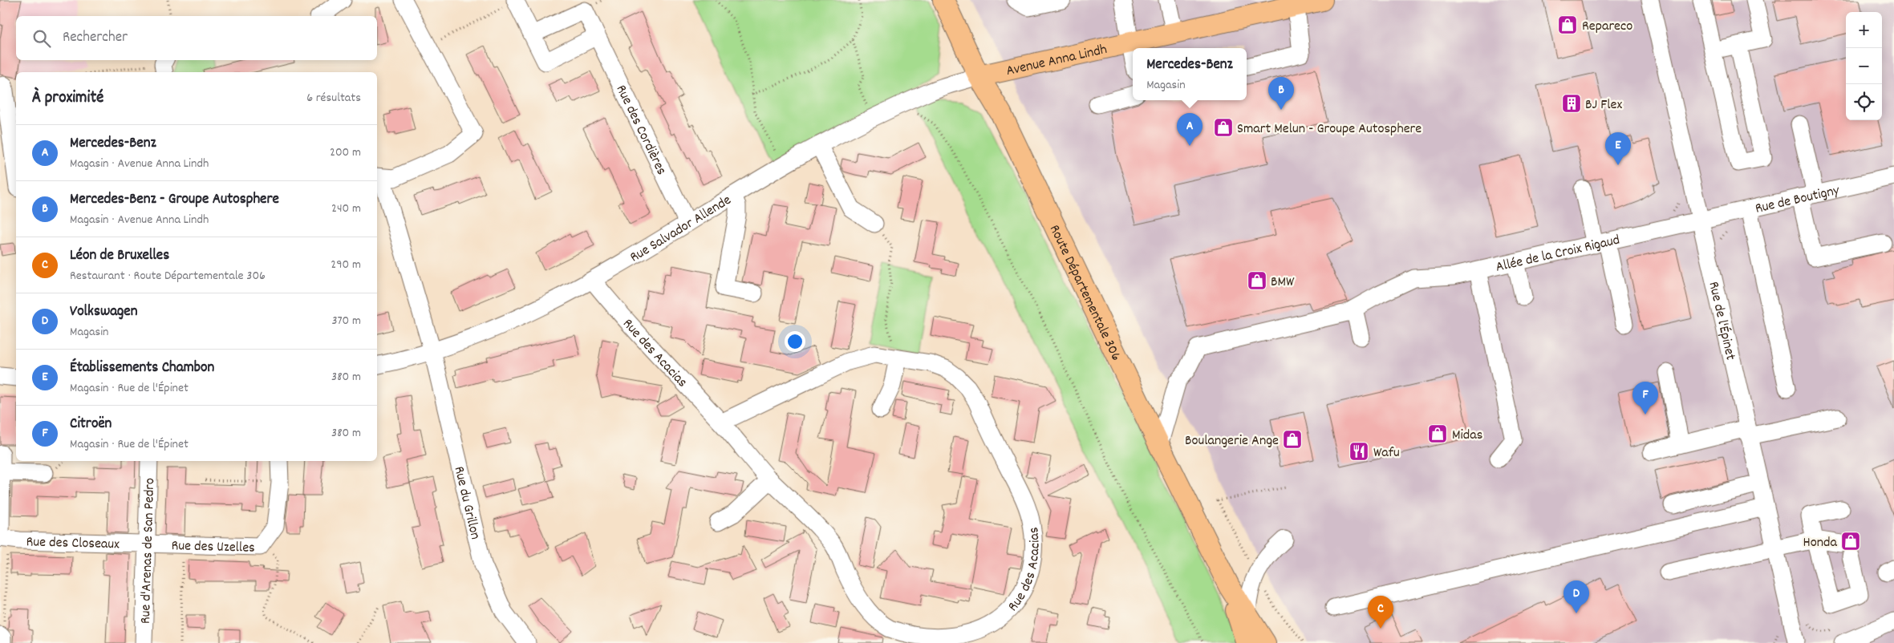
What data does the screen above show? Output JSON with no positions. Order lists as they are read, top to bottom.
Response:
{
  "streets": {
    "main road": ["Avenue Anna Lindh", "Route Départementale 306"],
    "street": [
      "Rue des Cordières",
      "Rue de Boutigny",
      "Rue Salvador Allende",
      "Allée de la Croix Rigaud",
      "Rue de l'Épinet",
      "Rue des Acacias",
      "Rue du Grillon",
      "Rue des Closeaux",
      "Rue des Uzelles",
      "Rue d'Arenas de San Pedro"
    ]
  },
  "crossings": [
    ["Avenue Anna Lindh", "Rue Salvador Allende"],
    ["Avenue Anna Lindh", "Route Départementale 306"],
    ["Rue des Cordières", "Rue Salvador Allende"],
    ["Rue de Boutigny", "Allée de la Croix Rigaud"],
    ["Rue de Boutigny", "Rue de l'Épinet"],
    ["Rue Salvador Allende", "Route Départementale 306"],
    ["Rue Salvador Allende", "Rue des Acacias"],
    ["Rue Salvador Allende", "Rue du Grillon"],
    ["Allée de la Croix Rigaud", "Rue de l'Épinet"],
    ["Rue des Closeaux", "Rue des Uzelles"],
    ["Rue des Closeaux", "Rue d'Arenas de San Pedro"],
    ["Rue des Uzelles", "Rue d'Arenas de San Pedro"]
  ],
  "places": {
    "shop": [
      "Repareco",
      "Smart Melun - Groupe Autosphere",
      "BMW",
      "Midas",
      "Boulangerie Ange",
      "Honda"
    ],
    "building": ["BJ Flex"],
    "restaurant": ["Wafu"]
  },
  "page": {
    "map_buttons": ["+", "−"],
    "search": "Rechercher",
    "popup": ["Mercedes-Benz", "Magasin"],
    "heading": ["À proximité", "6 résultats"],
    "pins": [
      "B",
      "A",
      "E",
      "F",
      "D",
      "C"
    ],
    "list": [
      {
        "mark": "A",
        "name": "Mercedes-Benz",
        "note": "Magasin · Avenue Anna Lindh",
        "value": "200 m"
      },
      {
        "mark": "B",
        "name": "Mercedes-Benz - Groupe Autosphere",
        "note": "Magasin · Avenue Anna Lindh",
        "value": "240 m"
      },
      {
        "mark": "C",
        "name": "Léon de Bruxelles",
        "note": "Restaurant · Route Départementale 306",
        "value": "290 m"
      },
      {
        "mark": "D",
        "name": "Volkswagen",
        "note": "Magasin",
        "value": "370 m"
      },
      {
        "mark": "E",
        "name": "Établissements Chambon",
        "note": "Magasin · Rue de l'Épinet",
        "value": "380 m"
      },
      {
        "mark": "F",
        "name": "Citroën",
        "note": "Magasin · Rue de l'Épinet",
        "value": "380 m"
      }
    ]
  }
}
